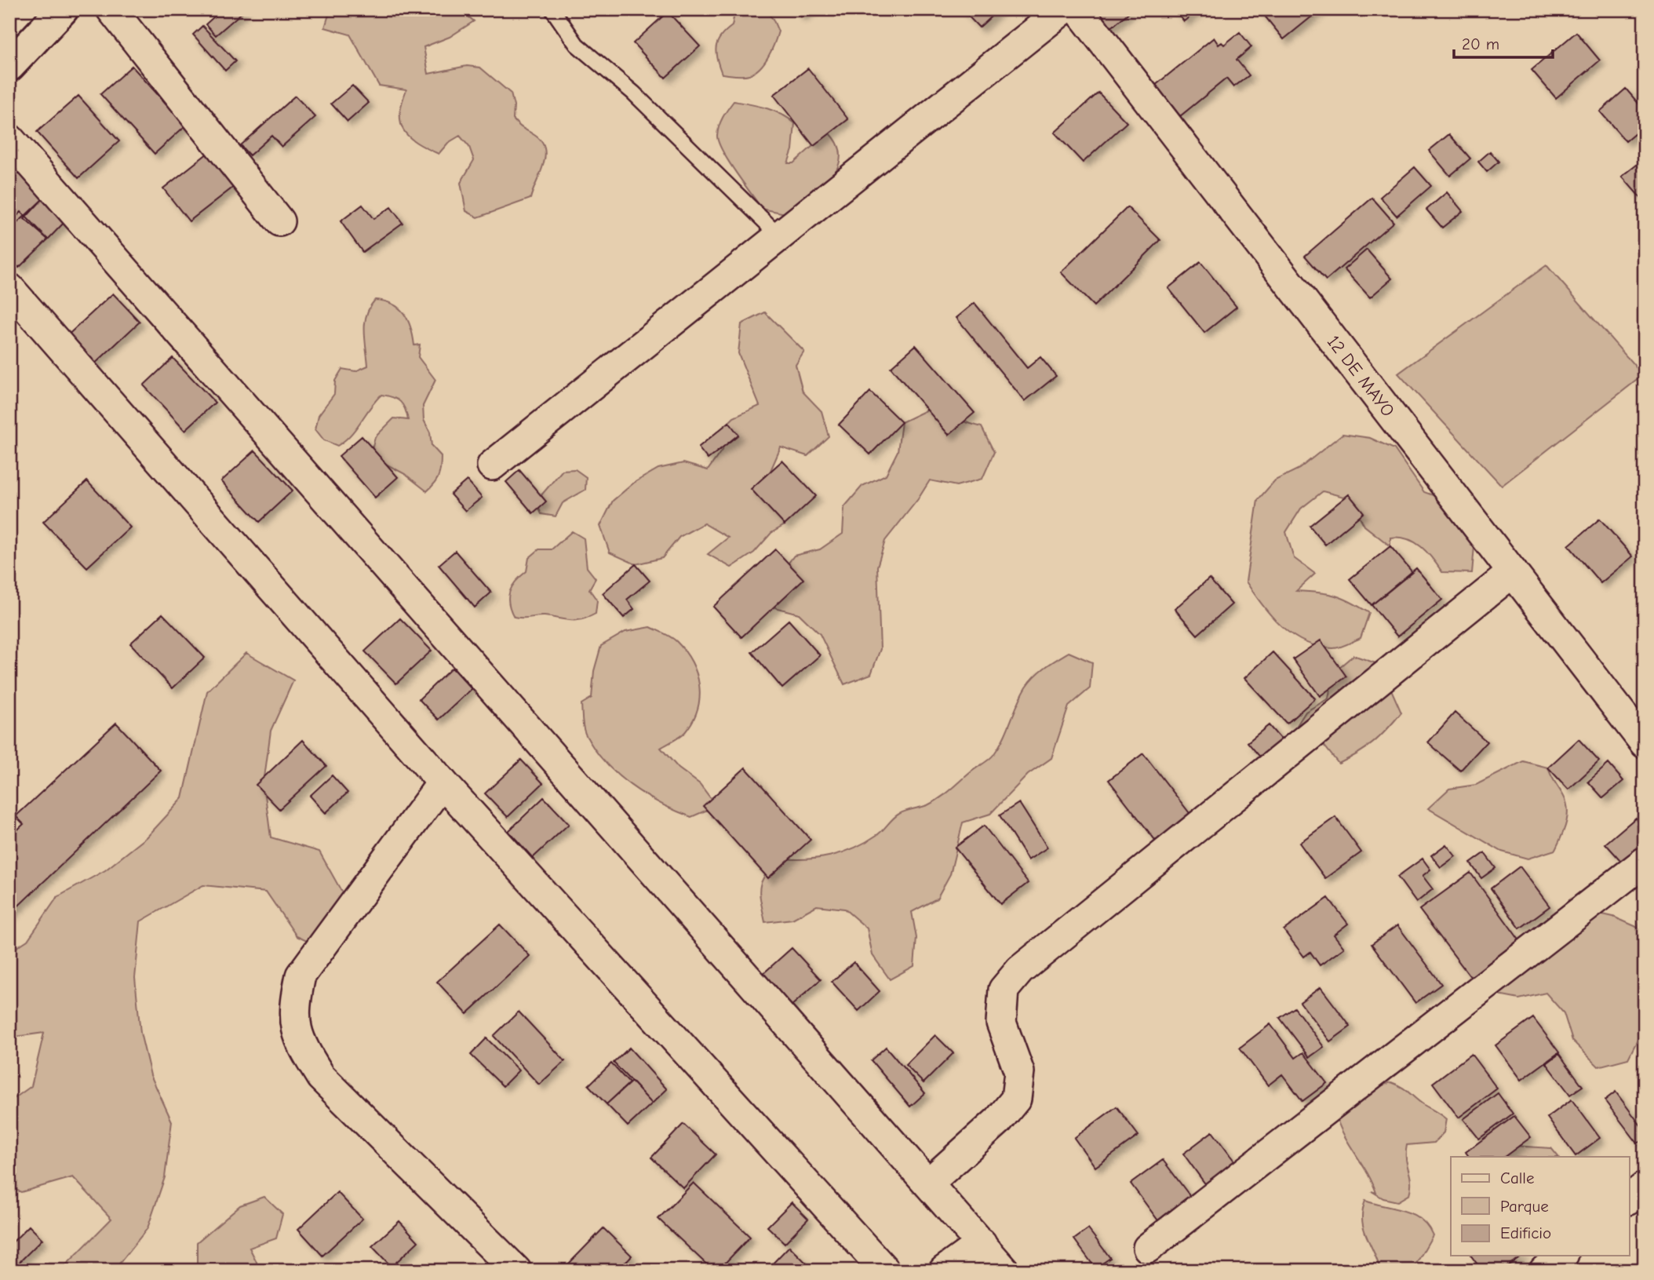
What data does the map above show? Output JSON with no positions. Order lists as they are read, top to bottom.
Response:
{
  "streets": {
    "street": ["12 DE MAYO"]
  },
  "legend": ["Calle", "Parque", "Edificio"],
  "scale_bar": "20 m"
}
